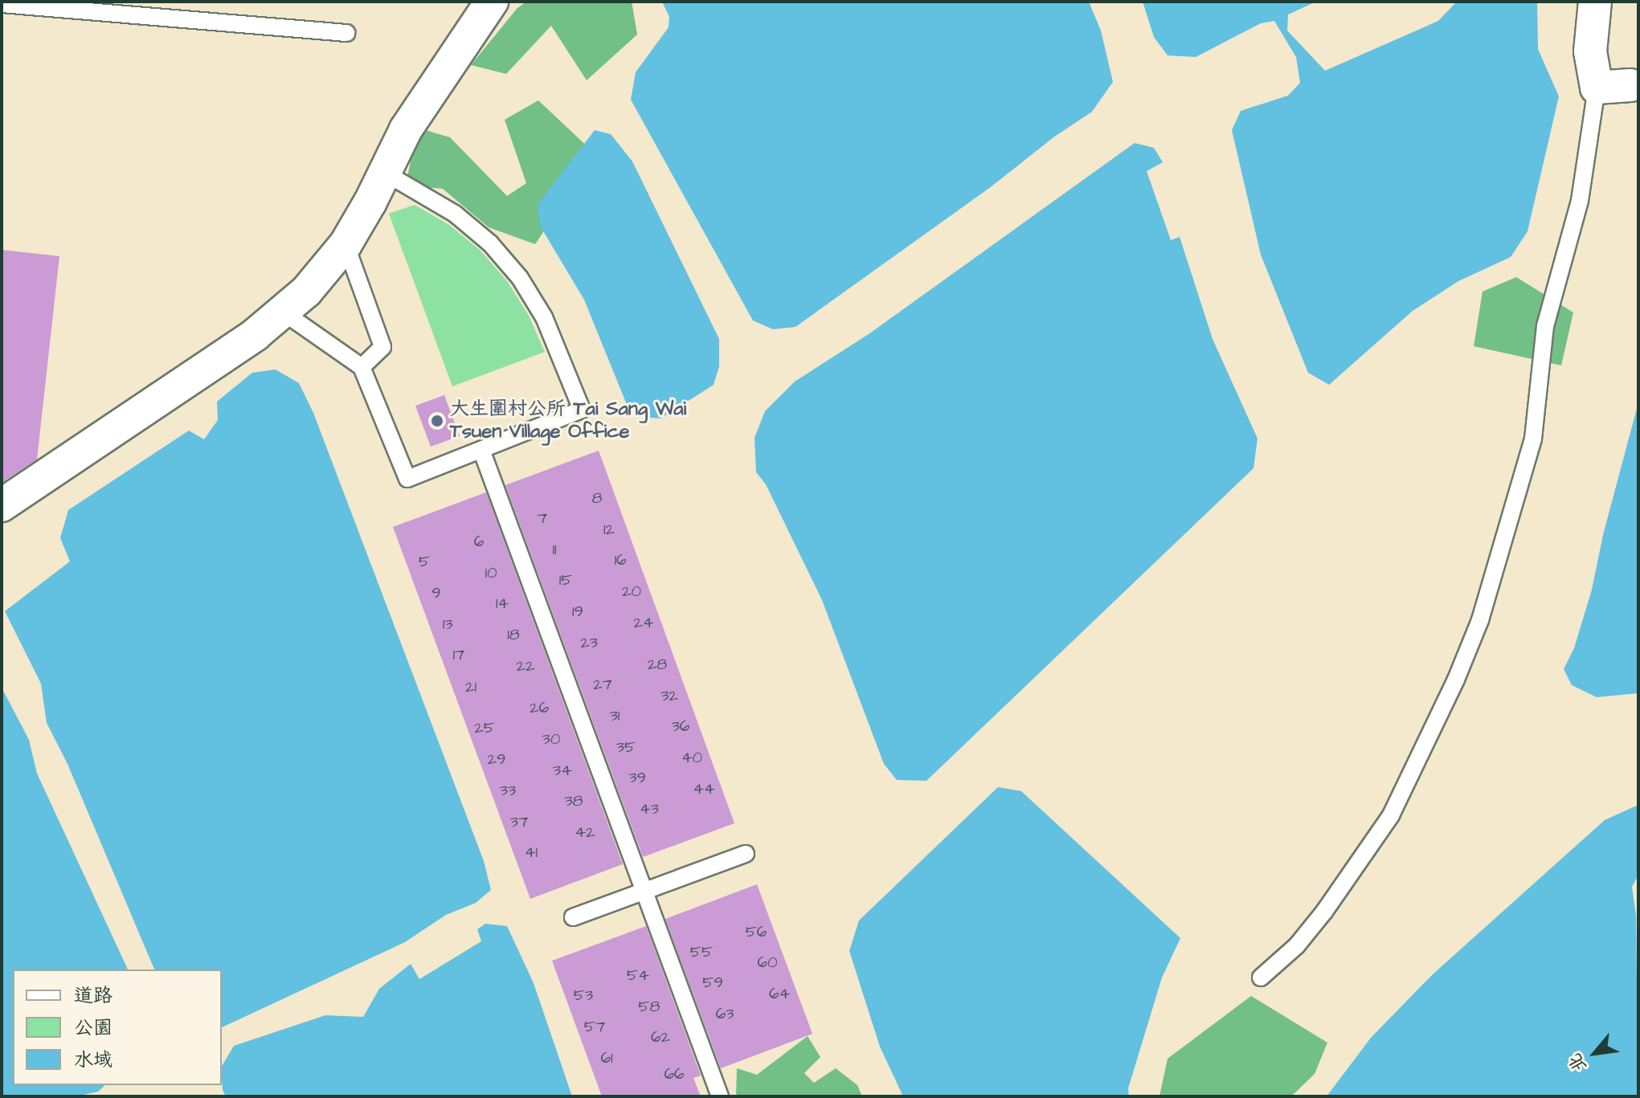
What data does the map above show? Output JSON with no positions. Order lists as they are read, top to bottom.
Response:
{
  "places": ["大生圍村公所 Tai Sang Wai Tsuen Village Office"],
  "house_numbers": [
    "8",
    "7",
    "12",
    "6",
    "11",
    "16",
    "5",
    "10",
    "15",
    "20",
    "9",
    "14",
    "19",
    "24",
    "13",
    "18",
    "23",
    "17",
    "28",
    "22",
    "27",
    "21",
    "32",
    "26",
    "31",
    "36",
    "25",
    "30",
    "35",
    "40",
    "29",
    "34",
    "39",
    "44",
    "33",
    "38",
    "43",
    "37",
    "42",
    "41",
    "56",
    "55",
    "60",
    "54",
    "59",
    "64",
    "53",
    "58",
    "63",
    "57",
    "62",
    "61",
    "66"
  ],
  "legend": ["道路", "公園", "水域"],
  "north": "bottom left"
}
